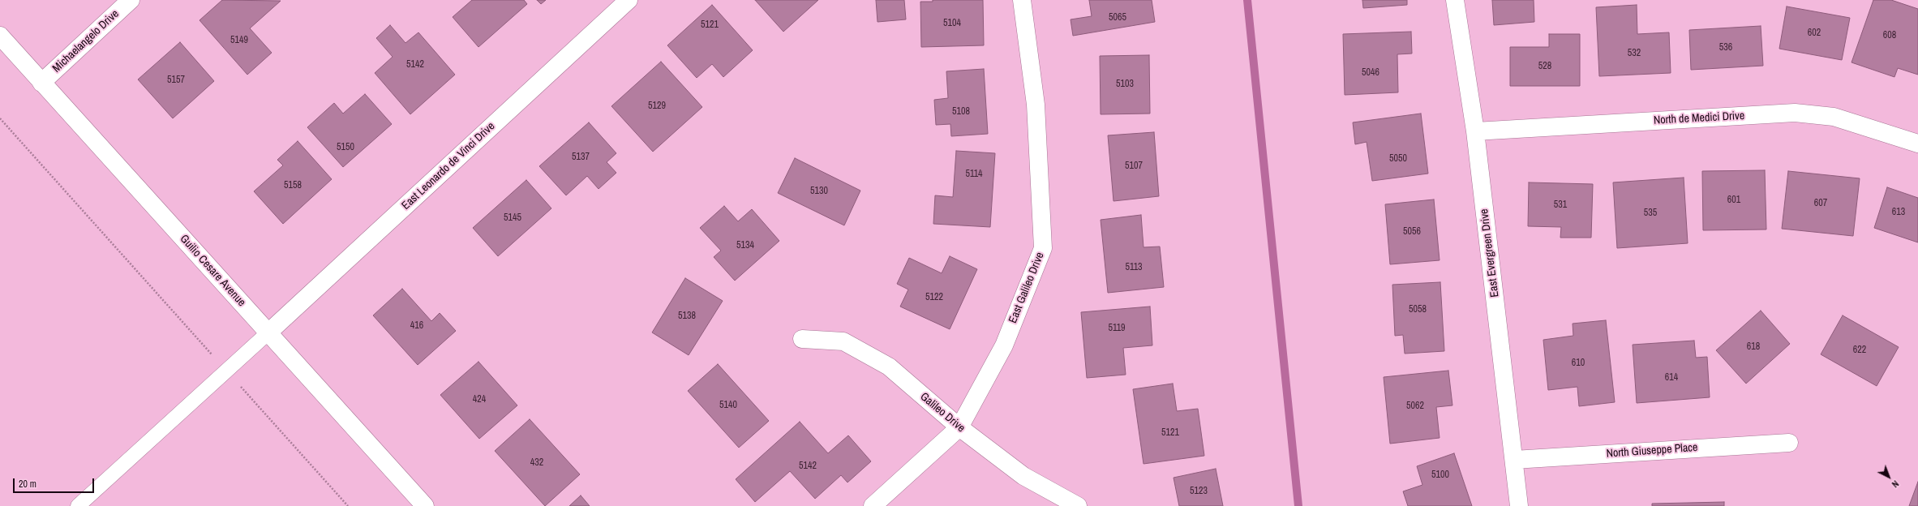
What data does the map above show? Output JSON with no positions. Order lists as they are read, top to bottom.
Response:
{
  "streets": {
    "street": [
      "Michaelangelo Drive",
      "North de Medici Drive",
      "East Leonardo de Vinci Drive",
      "East Evergreen Drive",
      "Guilio Cesare Avenue",
      "East Galileo Drive",
      "Galileo Drive",
      "North Giuseppe Place"
    ]
  },
  "crossings": [
    ["Michaelangelo Drive", "Guilio Cesare Avenue"],
    ["North de Medici Drive", "East Evergreen Drive"],
    ["East Leonardo de Vinci Drive", "Guilio Cesare Avenue"],
    ["East Evergreen Drive", "North Giuseppe Place"],
    ["East Galileo Drive", "Galileo Drive"]
  ],
  "house_numbers": [
    "5065",
    "5104",
    "5121",
    "602",
    "608",
    "5149",
    "536",
    "532",
    "5142",
    "528",
    "5046",
    "5157",
    "5103",
    "5129",
    "5108",
    "5150",
    "5137",
    "5050",
    "5107",
    "5114",
    "5158",
    "5130",
    "601",
    "607",
    "531",
    "613",
    "535",
    "5145",
    "5056",
    "5134",
    "5113",
    "5122",
    "5058",
    "5138",
    "416",
    "5119",
    "618",
    "622",
    "610",
    "614",
    "424",
    "5140",
    "5062",
    "5121",
    "432",
    "5142",
    "5100",
    "5123"
  ],
  "scale_bar": "20 m",
  "north": "bottom right"
}
